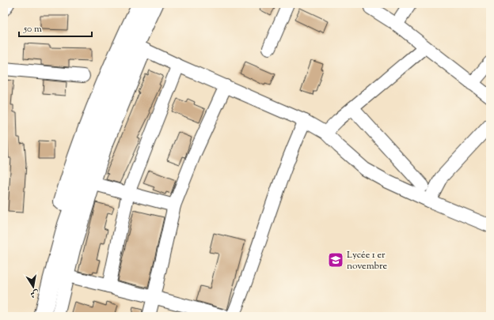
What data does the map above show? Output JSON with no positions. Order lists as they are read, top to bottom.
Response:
{
  "places": {
    "school or university": ["Lycée 1 er novembre"]
  },
  "scale_bar": "50 m",
  "north": "bottom"
}
